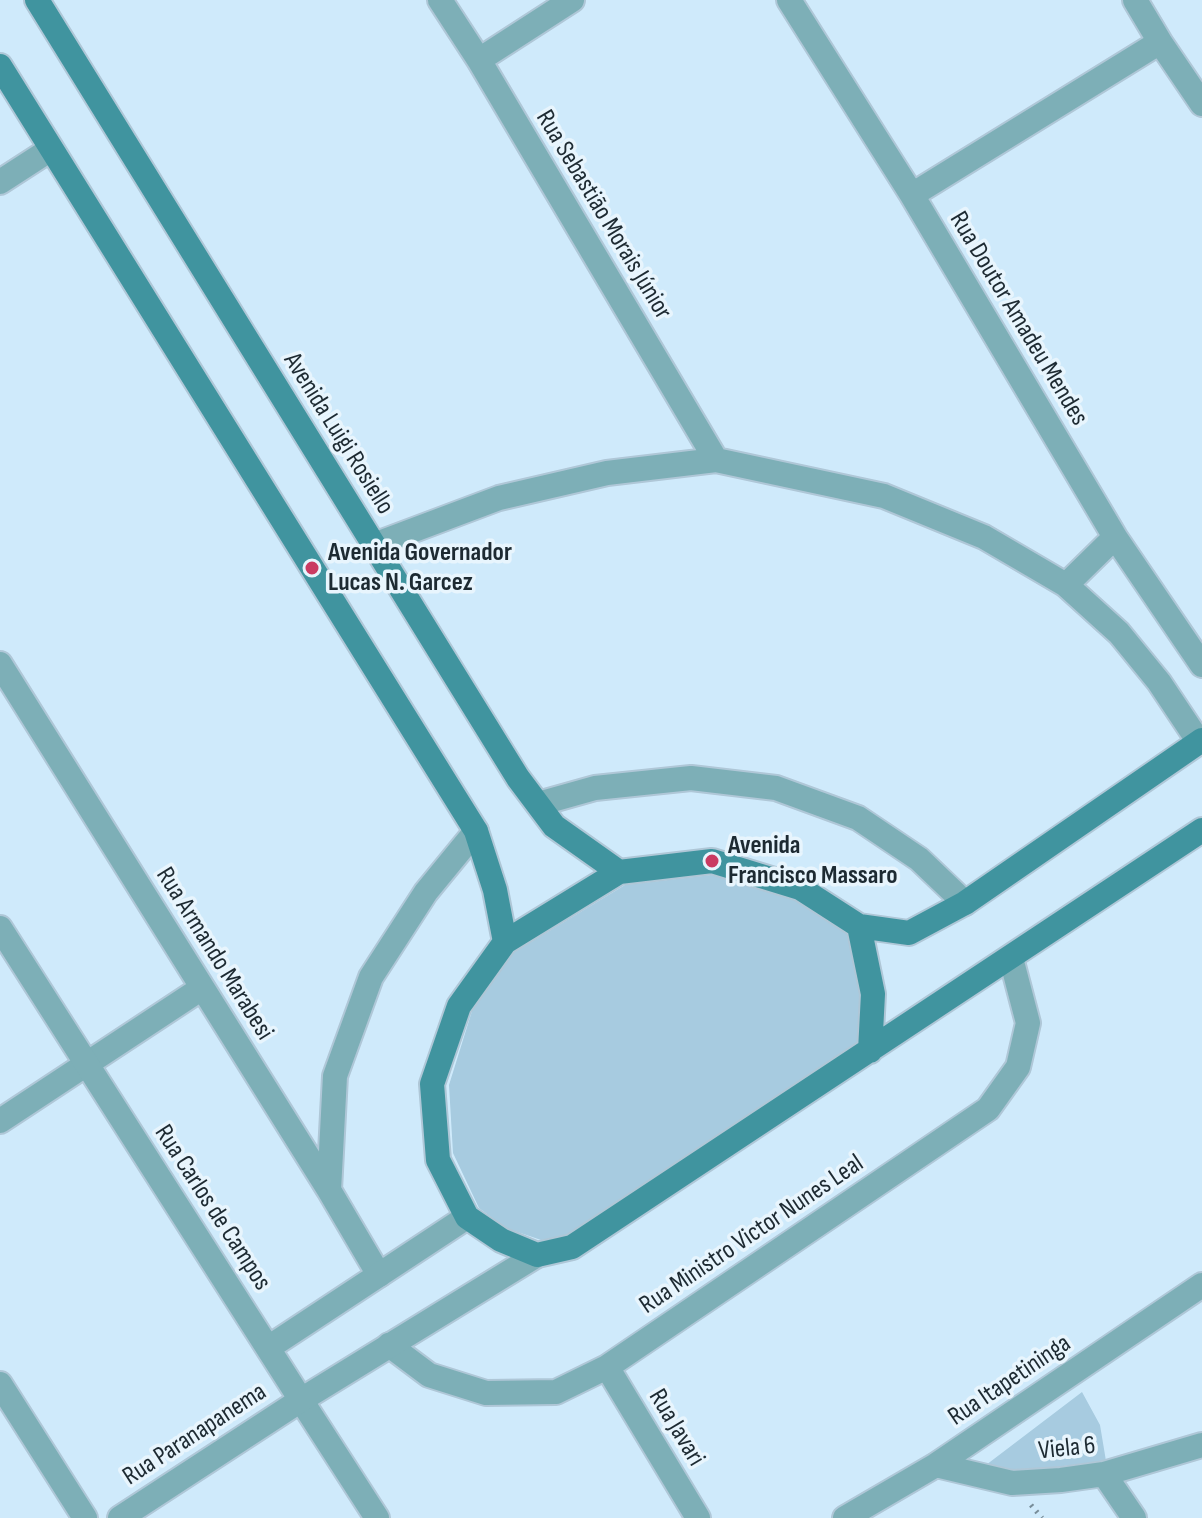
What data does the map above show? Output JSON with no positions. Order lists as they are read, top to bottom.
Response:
{
  "streets": {
    "main road": ["Avenida Luigi Rosiello"],
    "street": [
      "Rua Sebastião Morais Júnior",
      "Rua Doutor Amadeu Mendes",
      "Rua Armando Marabesi",
      "Rua Carlos de Campos",
      "Rua Ministro Victor Nunes Leal",
      "Rua Itapetininga",
      "Rua Javari",
      "Rua Paranapanema",
      "Viela 6"
    ]
  },
  "crossings": [
    ["Rua Carlos de Campos", "Rua Paranapanema"],
    ["Rua Ministro Victor Nunes Leal", "Rua Javari"],
    ["Rua Itapetininga", "Viela 6"]
  ],
  "places": ["Avenida Governador Lucas N. Garcez", "Avenida Francisco Massaro"]
}
